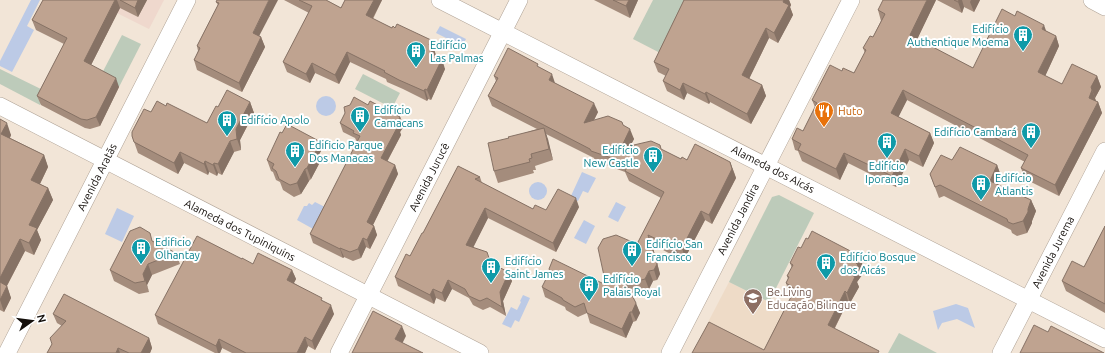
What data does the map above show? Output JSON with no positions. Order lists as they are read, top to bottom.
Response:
{
  "streets": {
    "street": [
      "Alameda dos Aicás",
      "Avenida Aratãs",
      "Avenida Jurucê",
      "Avenida Jandira",
      "Alameda dos Tupiniquins",
      "Avenida Jurema"
    ]
  },
  "crossings": [
    ["Alameda dos Aicás", "Avenida Jurucê"],
    ["Alameda dos Aicás", "Avenida Jandira"],
    ["Alameda dos Aicás", "Avenida Jurema"],
    ["Avenida Aratãs", "Alameda dos Tupiniquins"],
    ["Avenida Jurucê", "Alameda dos Tupiniquins"]
  ],
  "places": {
    "building": [
      "Edifício Authentique Moema",
      "Edifício Las Palmas",
      "Edifício Camacans",
      "Edifício Apolo",
      "Edifício Cambará",
      "Edifício Iporanga",
      "Edificio Parque Dos Manacas",
      "Edifício New Castle",
      "Edifício Atlantis",
      "Edificio Olhantay",
      "Edifício San Francisco",
      "Edifício Bosque dos Aicás",
      "Edifício Saint James",
      "Edifício Palais Royal"
    ],
    "restaurant": ["Huto"],
    "school or university": ["Be.Living Educação Bilingue"]
  },
  "north": "right"
}
